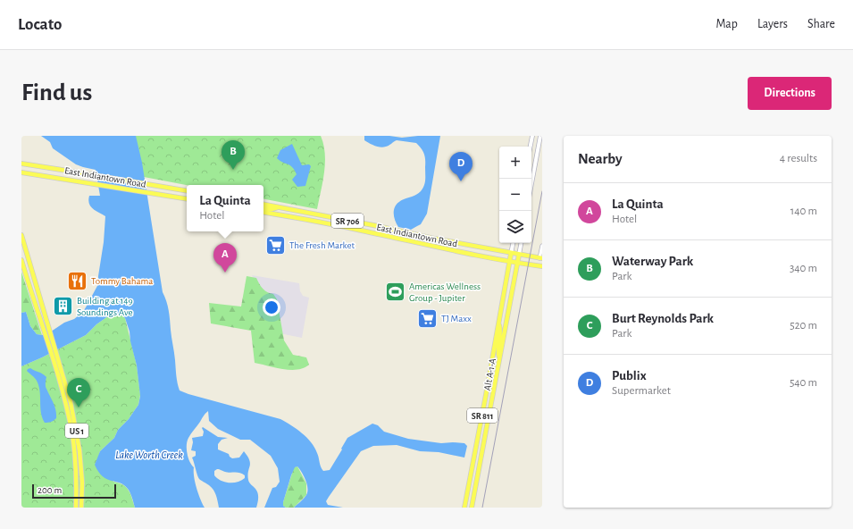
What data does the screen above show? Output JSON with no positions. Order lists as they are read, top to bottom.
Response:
{
  "streets": {
    "main road": [
      "East Indiantown Road",
      "SR 706",
      "Alt A-1-A",
      "SR 811",
      "US 1"
    ]
  },
  "crossings": [
    ["East Indiantown Road", "SR 706"],
    ["East Indiantown Road", "Alt A-1-A"],
    ["SR 706", "Alt A-1-A"],
    ["SR 706", "SR 811"],
    ["Alt A-1-A", "SR 811"]
  ],
  "water": ["Lake Worth Creek"],
  "places": {
    "supermarket": ["The Fresh Market", "TJ Maxx"],
    "restaurant": ["Tommy Bahama"],
    "sports": ["Americas Wellness Group - Jupiter"],
    "building": ["Building at 149 Soundings Ave"]
  },
  "scale_bar": "200 m",
  "page": {
    "header": "Locato",
    "nav": ["Map", "Layers", "Share"],
    "buttons": "Directions",
    "title": "Find us",
    "heading": ["Nearby", "4 results"],
    "pins": [
      "B",
      "D",
      "A",
      "C"
    ],
    "map_buttons": ["+", "−"],
    "list": [
      {
        "mark": "A",
        "name": "La Quinta",
        "note": "Hotel",
        "value": "140 m"
      },
      {
        "mark": "B",
        "name": "Waterway Park",
        "note": "Park",
        "value": "340 m"
      },
      {
        "mark": "C",
        "name": "Burt Reynolds Park",
        "note": "Park",
        "value": "520 m"
      },
      {
        "mark": "D",
        "name": "Publix",
        "note": "Supermarket",
        "value": "540 m"
      }
    ],
    "popup": ["La Quinta", "Hotel"],
    "scale": "200 m"
  }
}
